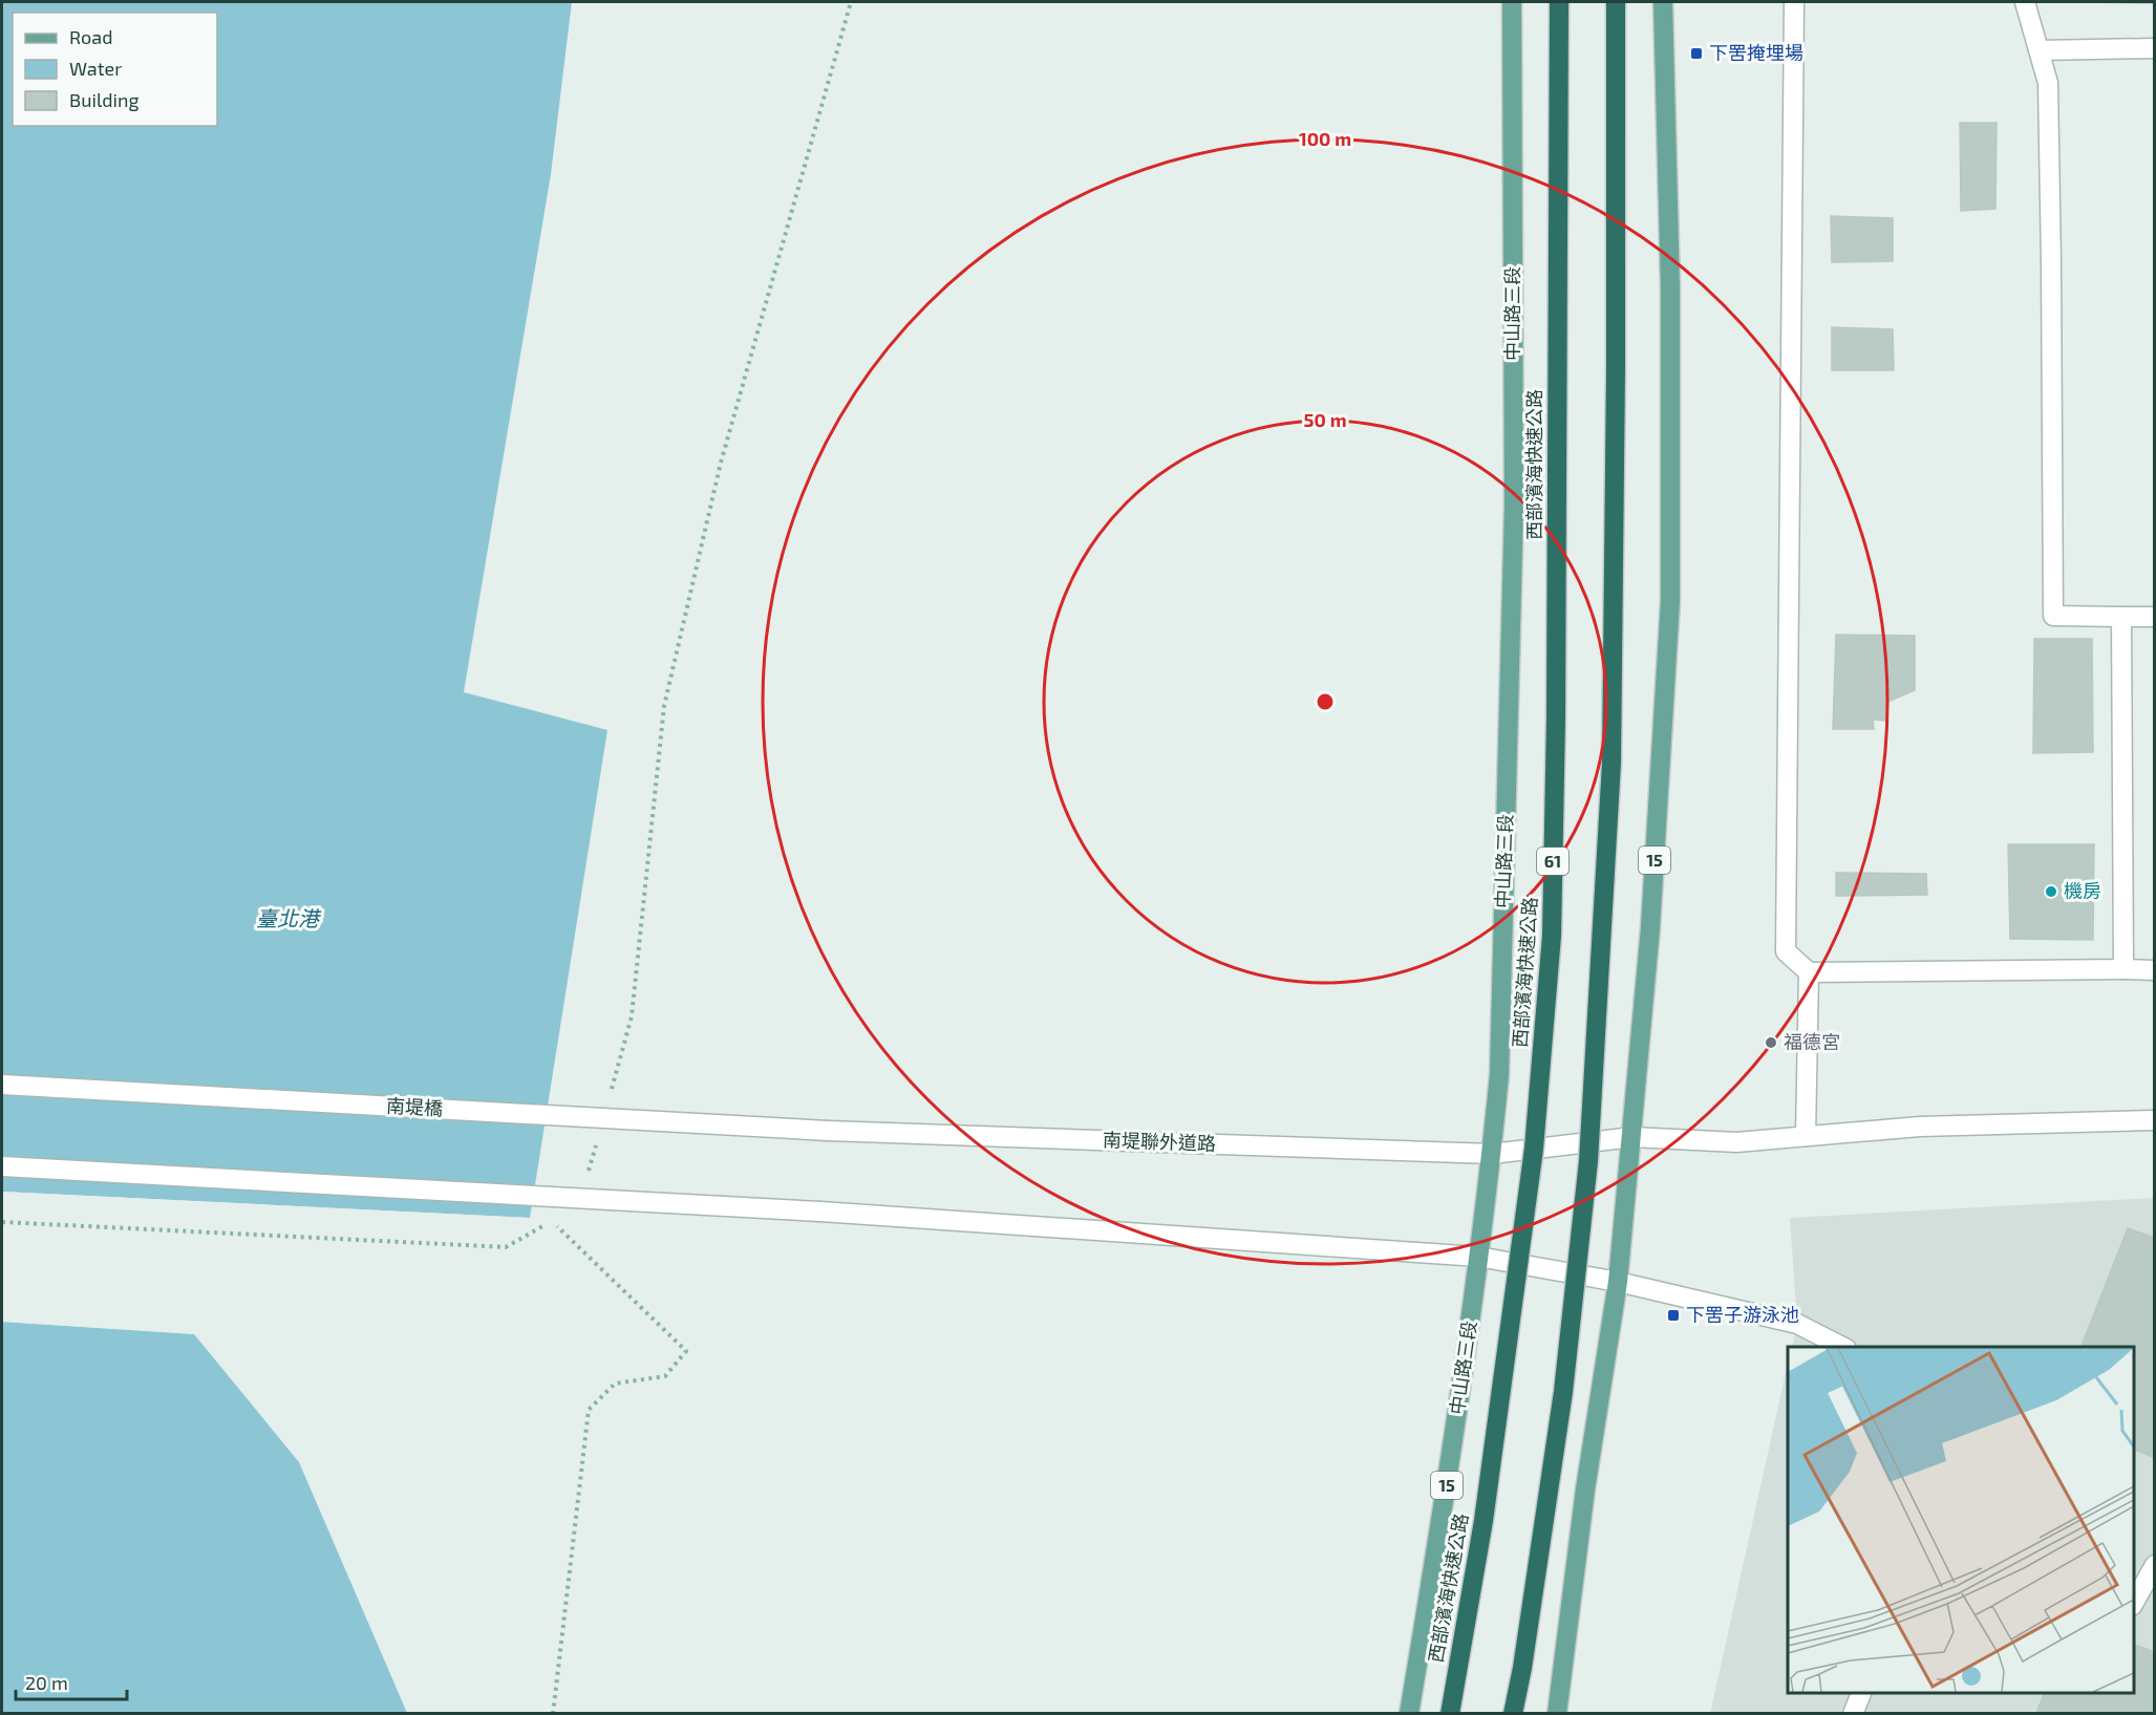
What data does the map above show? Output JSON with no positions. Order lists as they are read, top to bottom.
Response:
{
  "streets": {
    "highway": ["西部濱海快速公路", "61"],
    "main road": ["中山路三段", "15"],
    "street": ["南堤橋", "南堤聯外道路"]
  },
  "crossings": [
    ["中山路三段", "南堤聯外道路"],
    ["15", "南堤聯外道路"],
    ["南堤橋", "南堤聯外道路"]
  ],
  "water": ["臺北港"],
  "places": {
    "transit": ["下罟掩埋場", "下罟子游泳池"],
    "other": ["機房", "福德宮"]
  },
  "legend": ["Road", "Water", "Building"],
  "scale_bar": "20 m",
  "rings": ["100 m", "50 m"]
}
